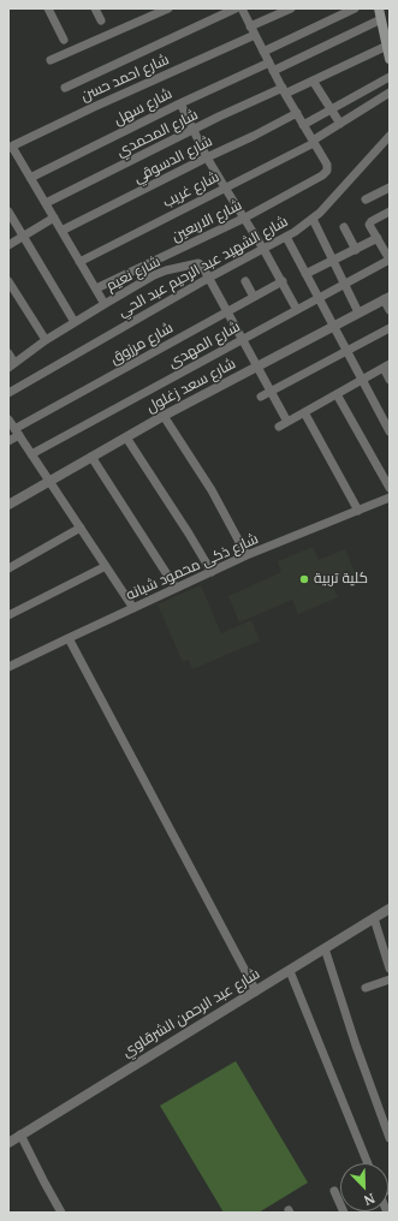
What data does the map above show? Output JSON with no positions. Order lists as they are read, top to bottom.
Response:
{
  "streets": {
    "street": [
      "شارع احمد حسن",
      "شارع سهل",
      "شارع المحمدي",
      "شارع الدسوقي",
      "شارع غريب",
      "شارع الاربعين",
      "شارع الشهيد عبد الرحيم عبد الحي",
      "شارع نعيم",
      "شارع مرزوق",
      "شارع المهدى",
      "شارع سعد زغلول",
      "شارع ذكى محمود شبانه",
      "شارع عبد الرحمن الشرقاوي"
    ]
  },
  "crossings": [
    ["شارع غريب", "شارع الاربعين"],
    ["شارع الشهيد عبد الرحيم عبد الحي", "شارع نعيم"],
    ["شارع نعيم", "شارع مرزوق"],
    ["شارع نعيم", "شارع المهدى"],
    ["شارع نعيم", "شارع سعد زغلول"]
  ],
  "places": ["كلية تربية"],
  "north": "bottom right"
}
